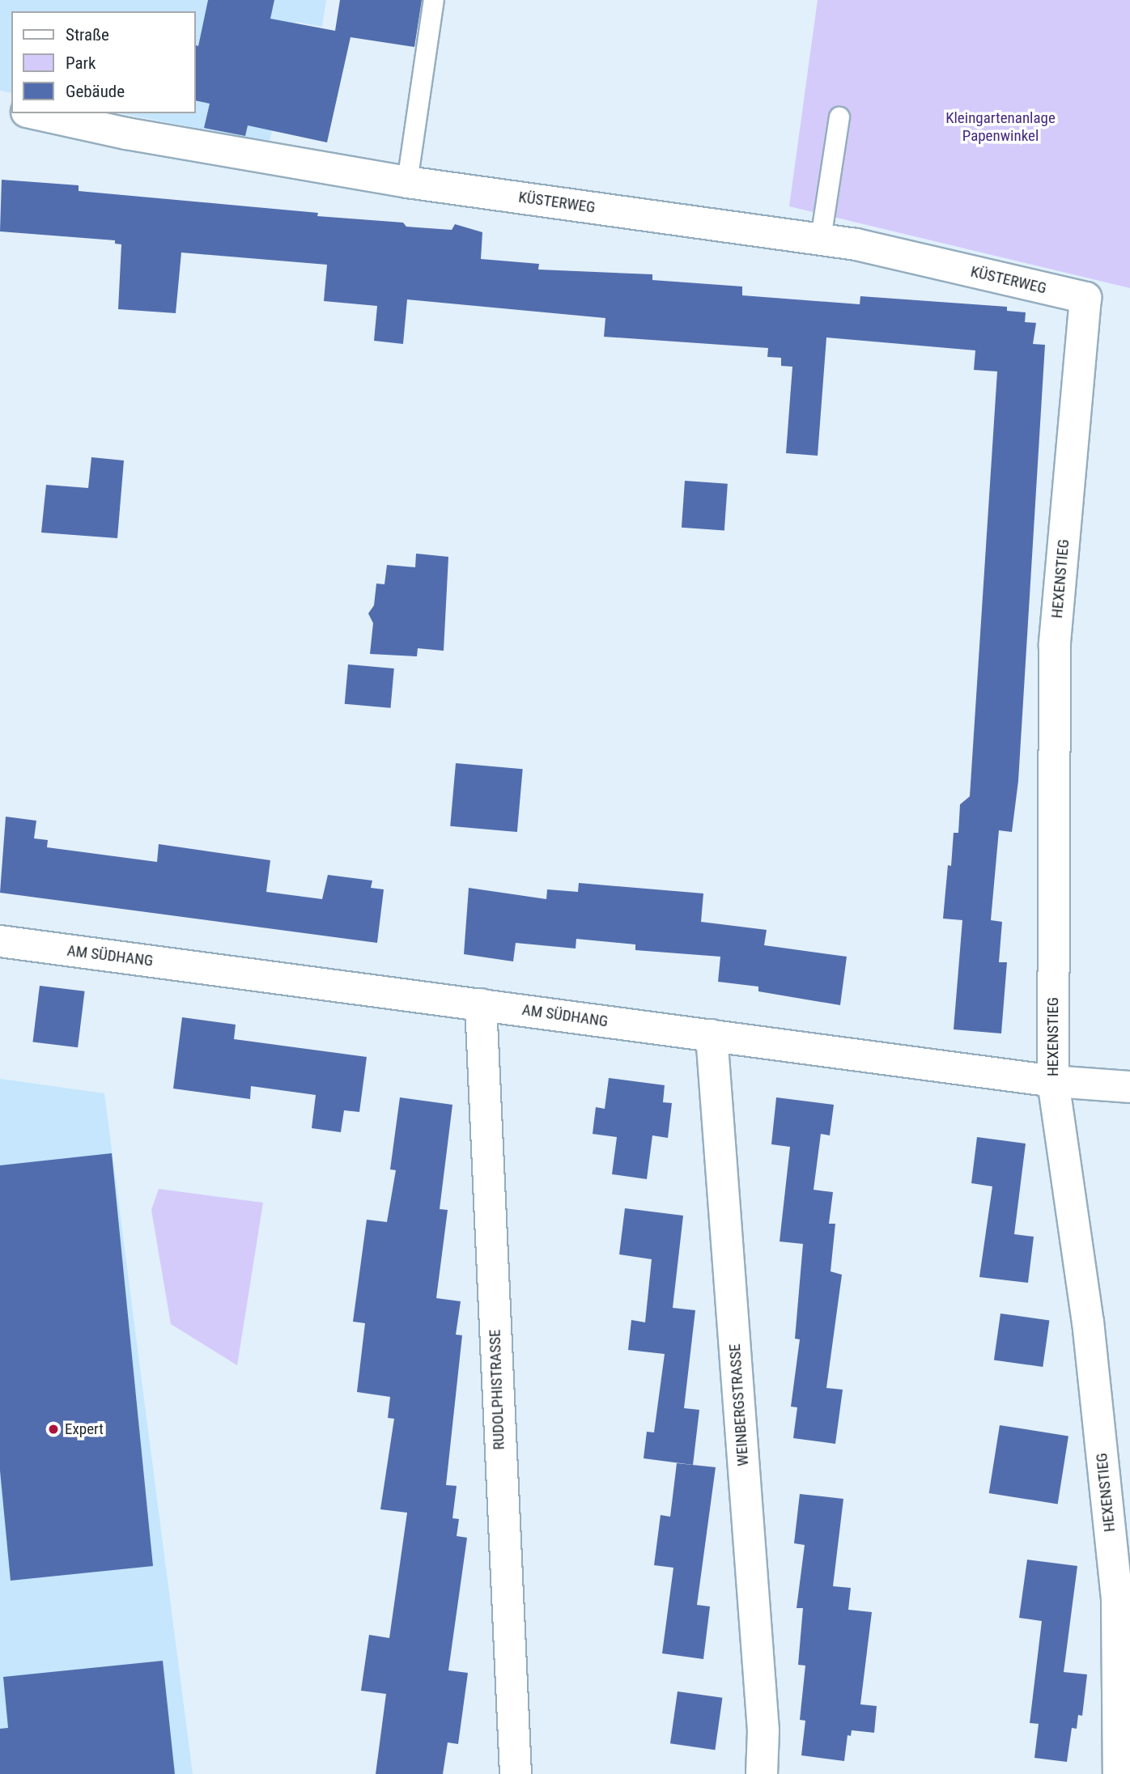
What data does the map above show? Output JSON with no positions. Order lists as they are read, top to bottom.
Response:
{
  "streets": {
    "street": [
      "KÜSTERWEG",
      "HEXENSTIEG",
      "AM SÜDHANG",
      "RUDOLPHISTRASSE",
      "WEINBERGSTRASSE"
    ]
  },
  "crossings": [
    ["KÜSTERWEG", "HEXENSTIEG"],
    ["HEXENSTIEG", "AM SÜDHANG"],
    ["AM SÜDHANG", "RUDOLPHISTRASSE"],
    ["AM SÜDHANG", "WEINBERGSTRASSE"]
  ],
  "parks": ["Kleingartenanlage Papenwinkel"],
  "places": ["Expert"],
  "legend": ["Straße", "Park", "Gebäude"]
}
